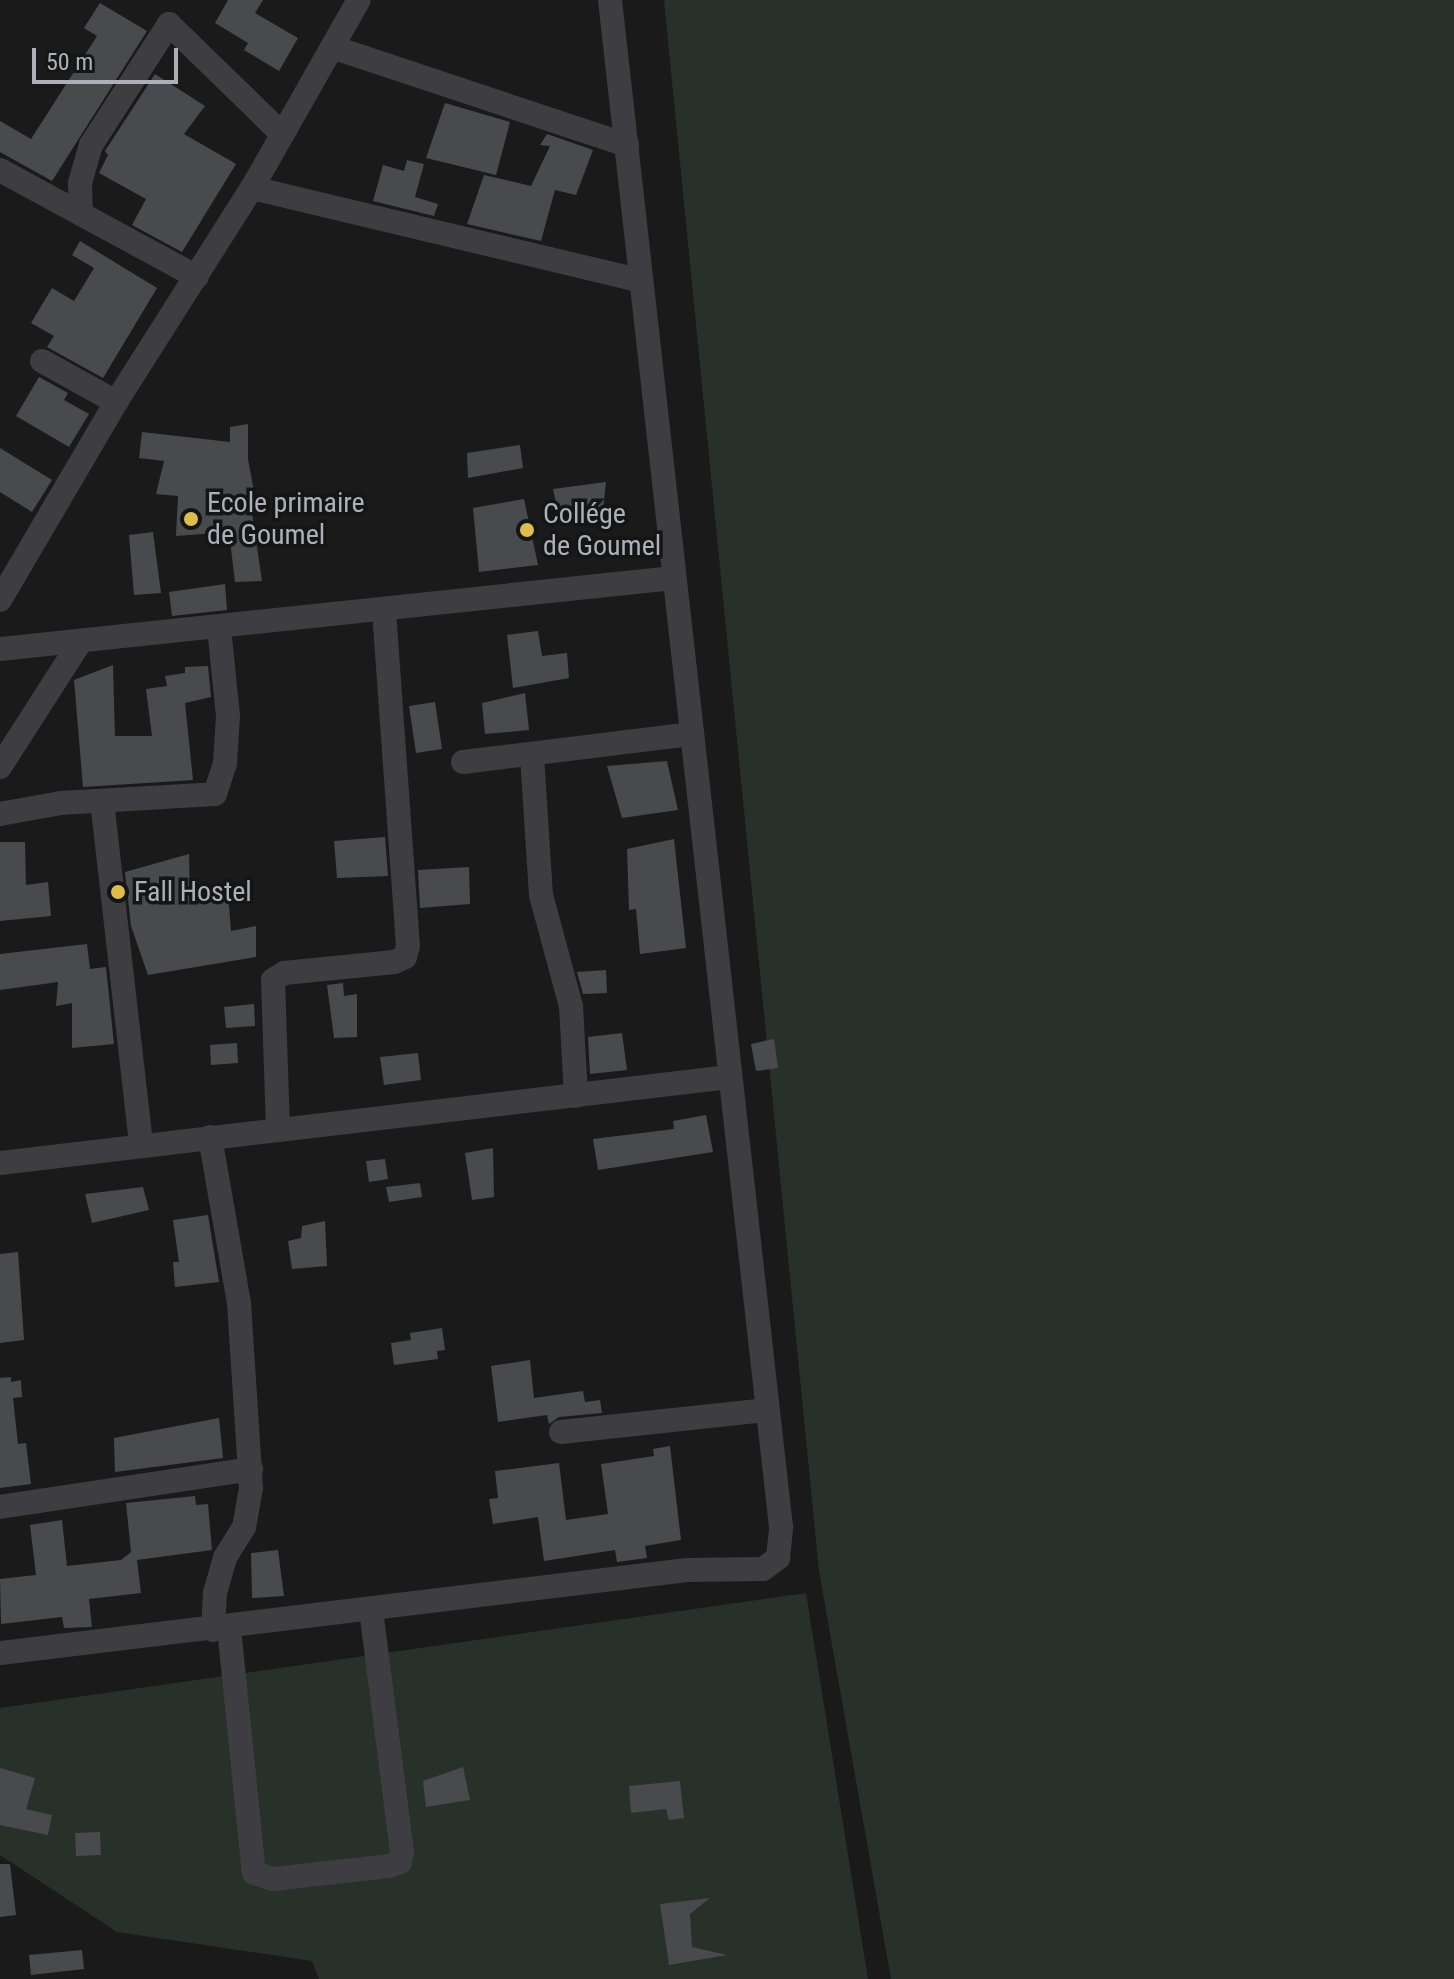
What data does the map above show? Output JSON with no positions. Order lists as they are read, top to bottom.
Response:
{
  "places": ["Ecole primaire de Goumel", "Collége de Goumel", "Fall Hostel"],
  "scale_bar": "50 m"
}
